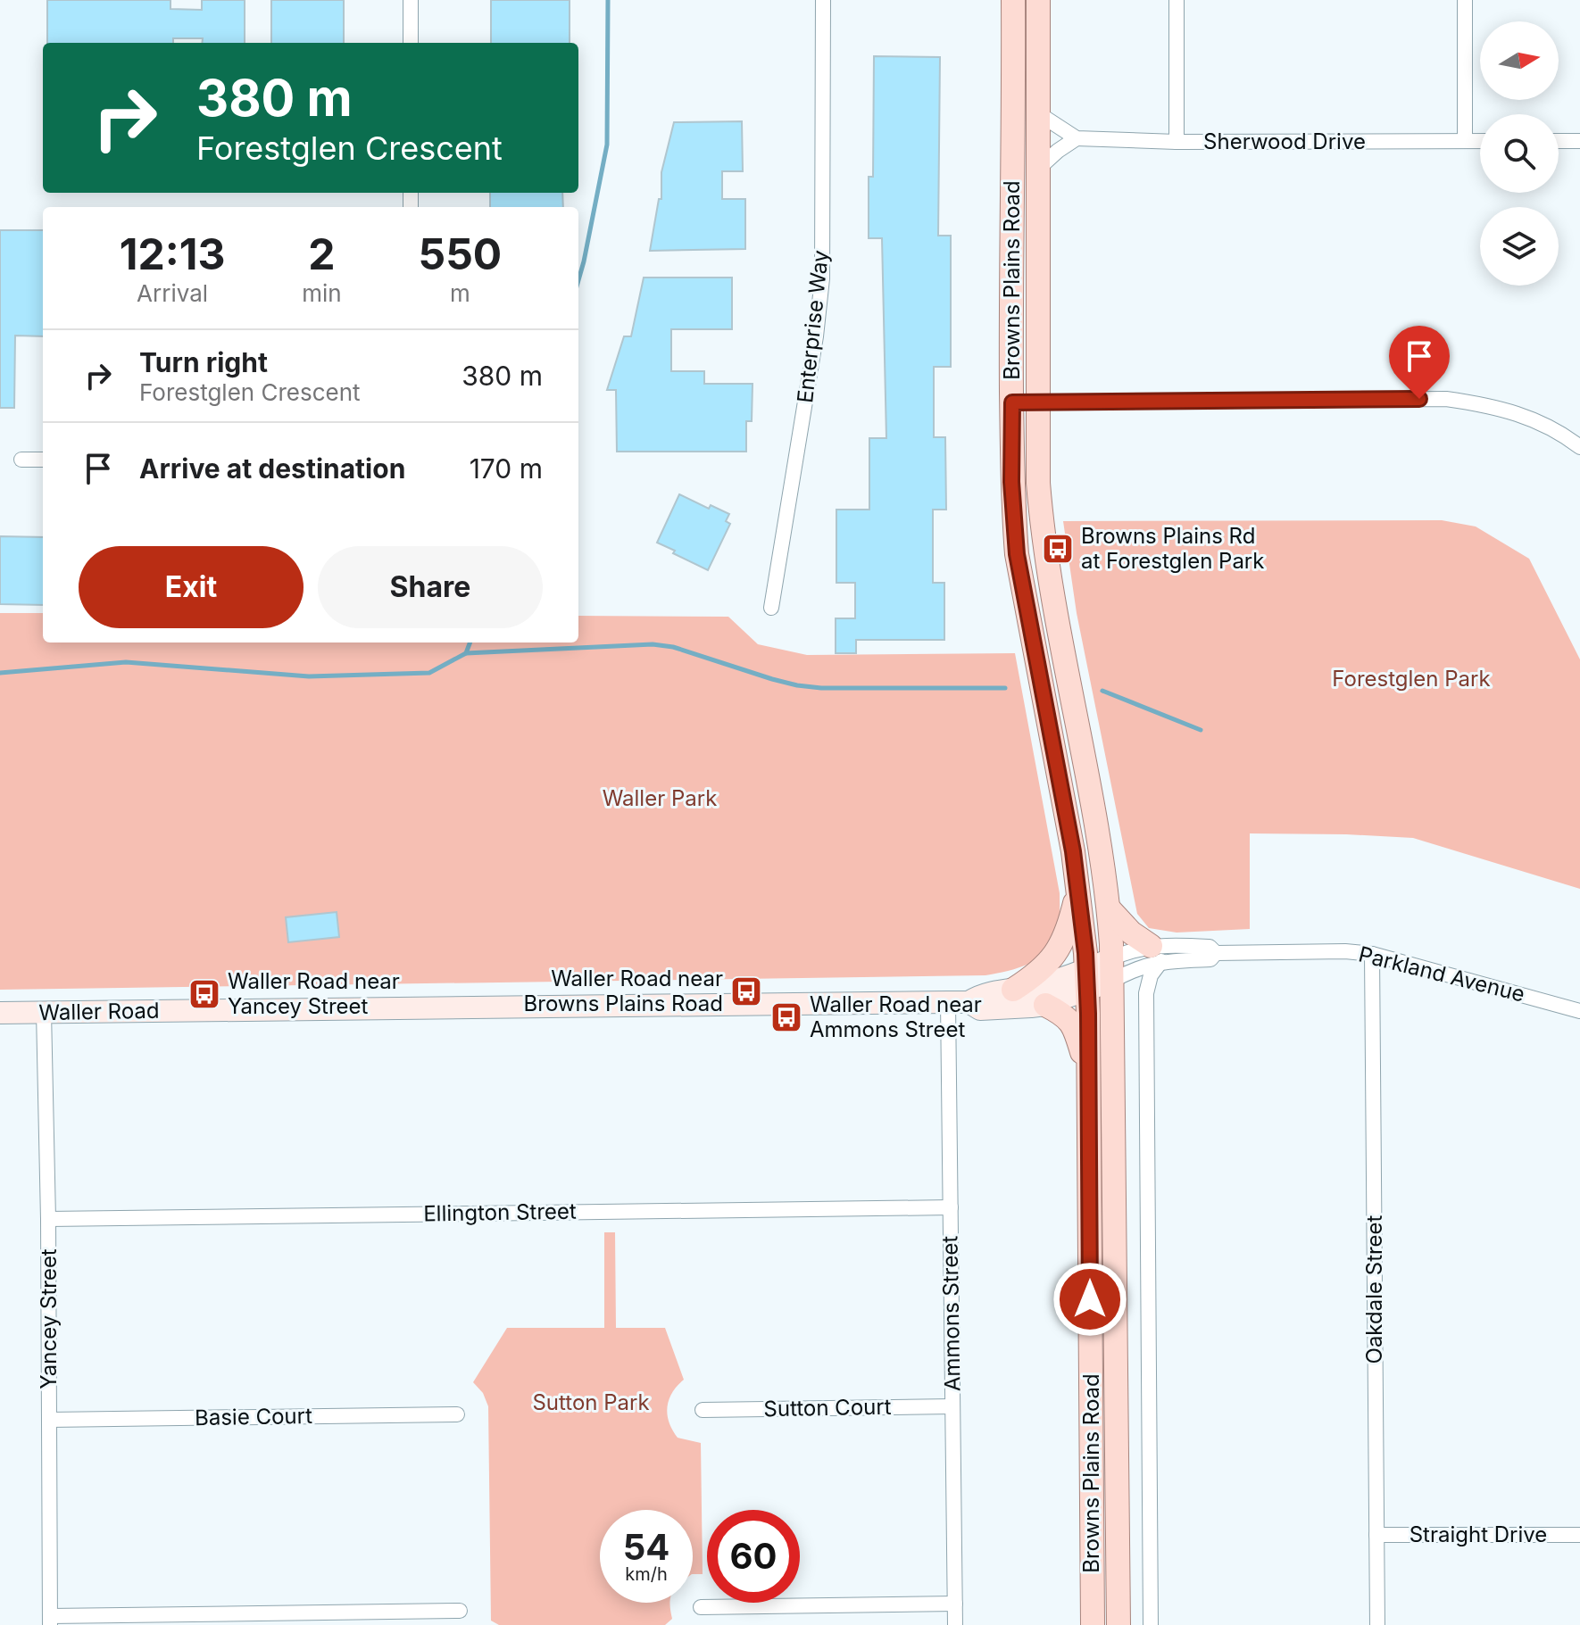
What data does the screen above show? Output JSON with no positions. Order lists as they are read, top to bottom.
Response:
{
  "streets": {
    "main road": ["Browns Plains Road"],
    "street": [
      "Sherwood Drive",
      "Enterprise Way",
      "Parkland Avenue",
      "Waller Road",
      "Ellington Street",
      "Oakdale Street",
      "Ammons Street",
      "Yancey Street",
      "Sutton Court",
      "Basie Court",
      "Straight Drive"
    ]
  },
  "crossings": [
    ["Browns Plains Road", "Parkland Avenue"],
    ["Browns Plains Road", "Waller Road"],
    ["Parkland Avenue", "Waller Road"],
    ["Parkland Avenue", "Oakdale Street"],
    ["Waller Road", "Ammons Street"],
    ["Waller Road", "Yancey Street"],
    ["Ellington Street", "Ammons Street"],
    ["Ellington Street", "Yancey Street"],
    ["Oakdale Street", "Straight Drive"],
    ["Ammons Street", "Sutton Court"],
    ["Yancey Street", "Basie Court"]
  ],
  "parks": ["Forestglen Park", "Waller Park", "Sutton Park"],
  "places": {
    "bus stop": [
      "Browns Plains Rd at Forestglen Park",
      "Waller Road near Browns Plains Road",
      "Waller Road near Yancey Street",
      "Waller Road near Ammons Street"
    ]
  },
  "north": "right",
  "page": {
    "turn": ["380 m", "Forestglen Crescent"],
    "eta": [
      "12:13",
      "Arrival",
      "2",
      "min",
      "550",
      "m"
    ],
    "list": [
      {
        "name": "Turn right",
        "note": "Forestglen Crescent",
        "value": "380 m"
      },
      {
        "name": "Arrive at destination",
        "value": "170 m"
      }
    ],
    "buttons": ["Exit", "Share"],
    "speed": "54 km/h",
    "limit": "60"
  }
}
